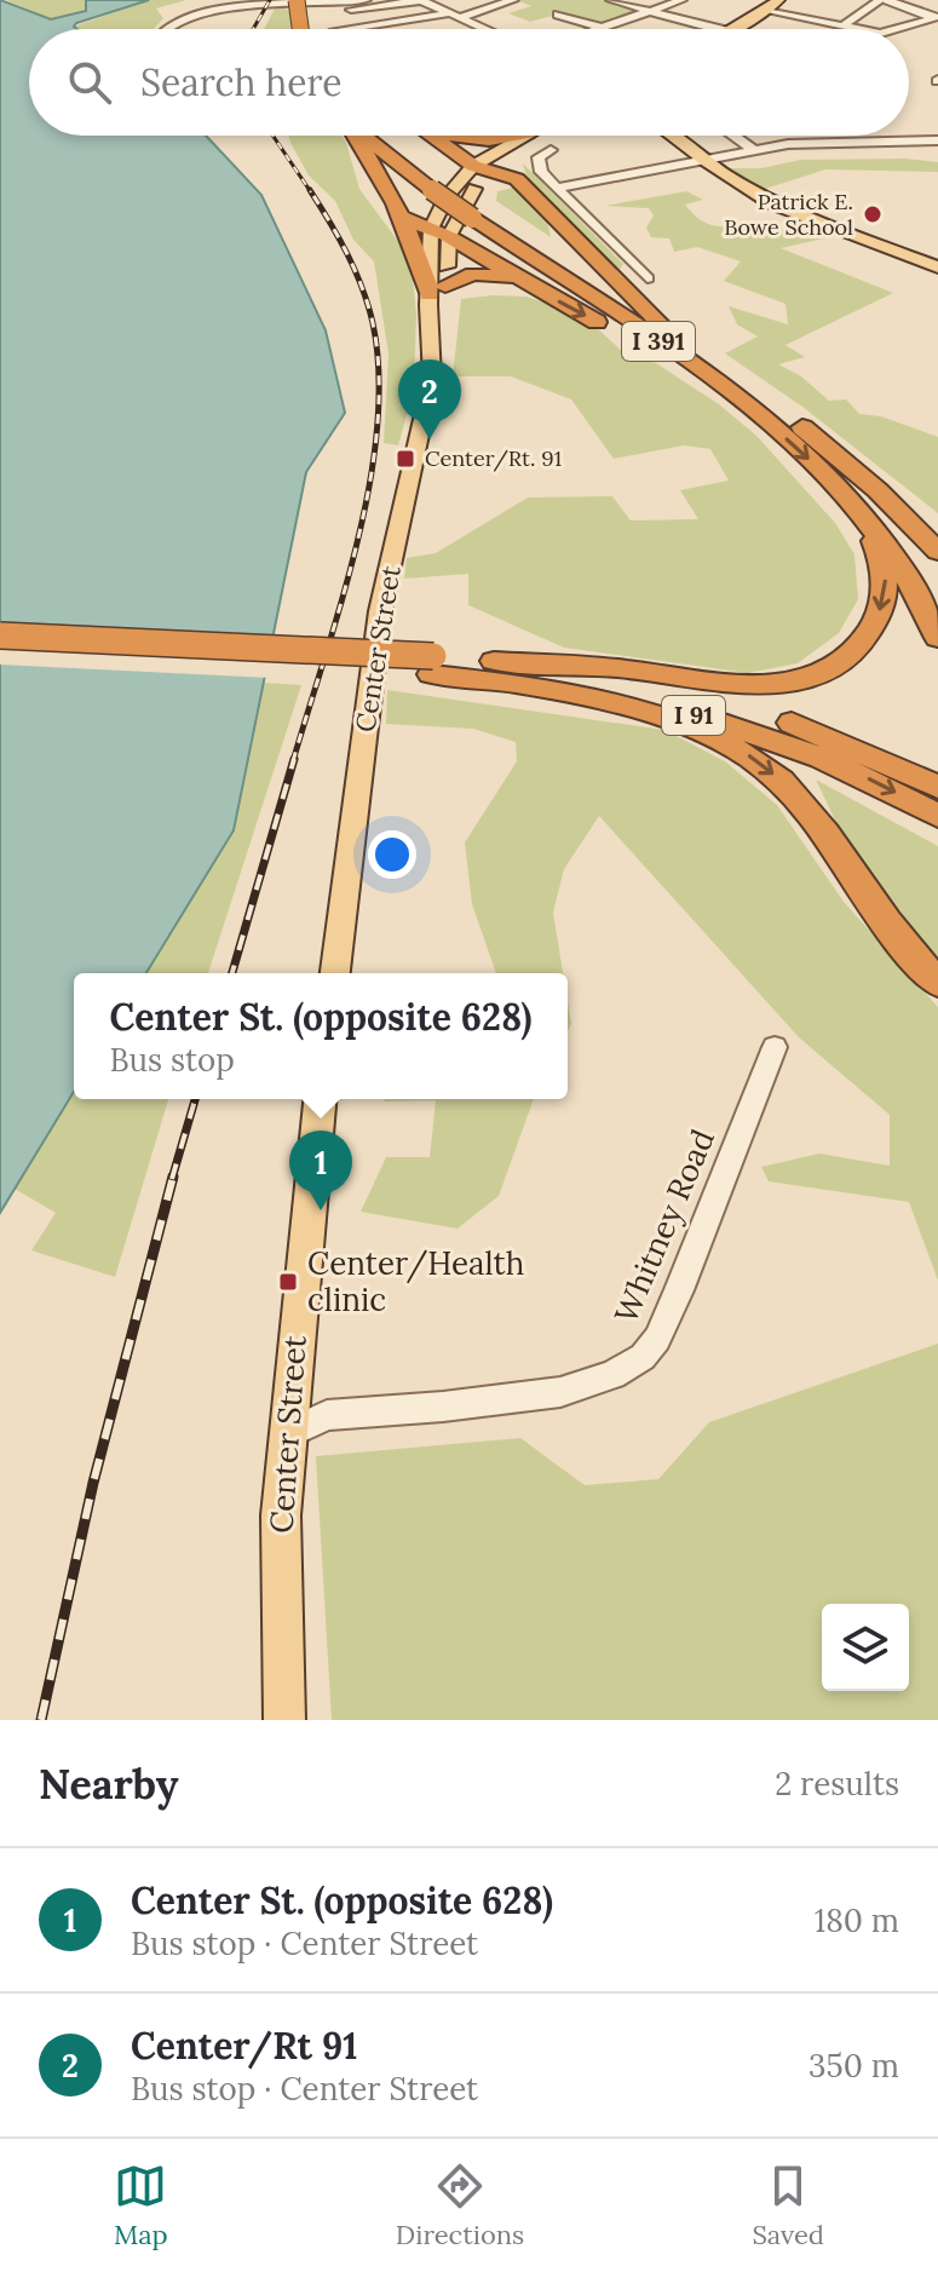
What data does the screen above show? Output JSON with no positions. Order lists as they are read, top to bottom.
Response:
{
  "streets": {
    "highway": ["I 391", "I 91"],
    "main road": ["Center Street"],
    "street": ["Whitney Road"]
  },
  "crossings": [
    ["Center Street", "Whitney Road"]
  ],
  "places": {
    "other": ["Patrick E. Bowe School"],
    "transit": ["Center/Rt. 91", "Center/Health clinic"]
  },
  "page": {
    "search": "Search here",
    "pins": ["2", "1"],
    "popup": ["Center St. (opposite 628)", "Bus stop"],
    "heading": ["Nearby", "2 results"],
    "list": [
      {
        "mark": "1",
        "name": "Center St. (opposite 628)",
        "note": "Bus stop · Center Street",
        "value": "180 m"
      },
      {
        "mark": "2",
        "name": "Center/Rt 91",
        "note": "Bus stop · Center Street",
        "value": "350 m"
      }
    ],
    "nav": ["Map", "Directions", "Saved"]
  }
}
